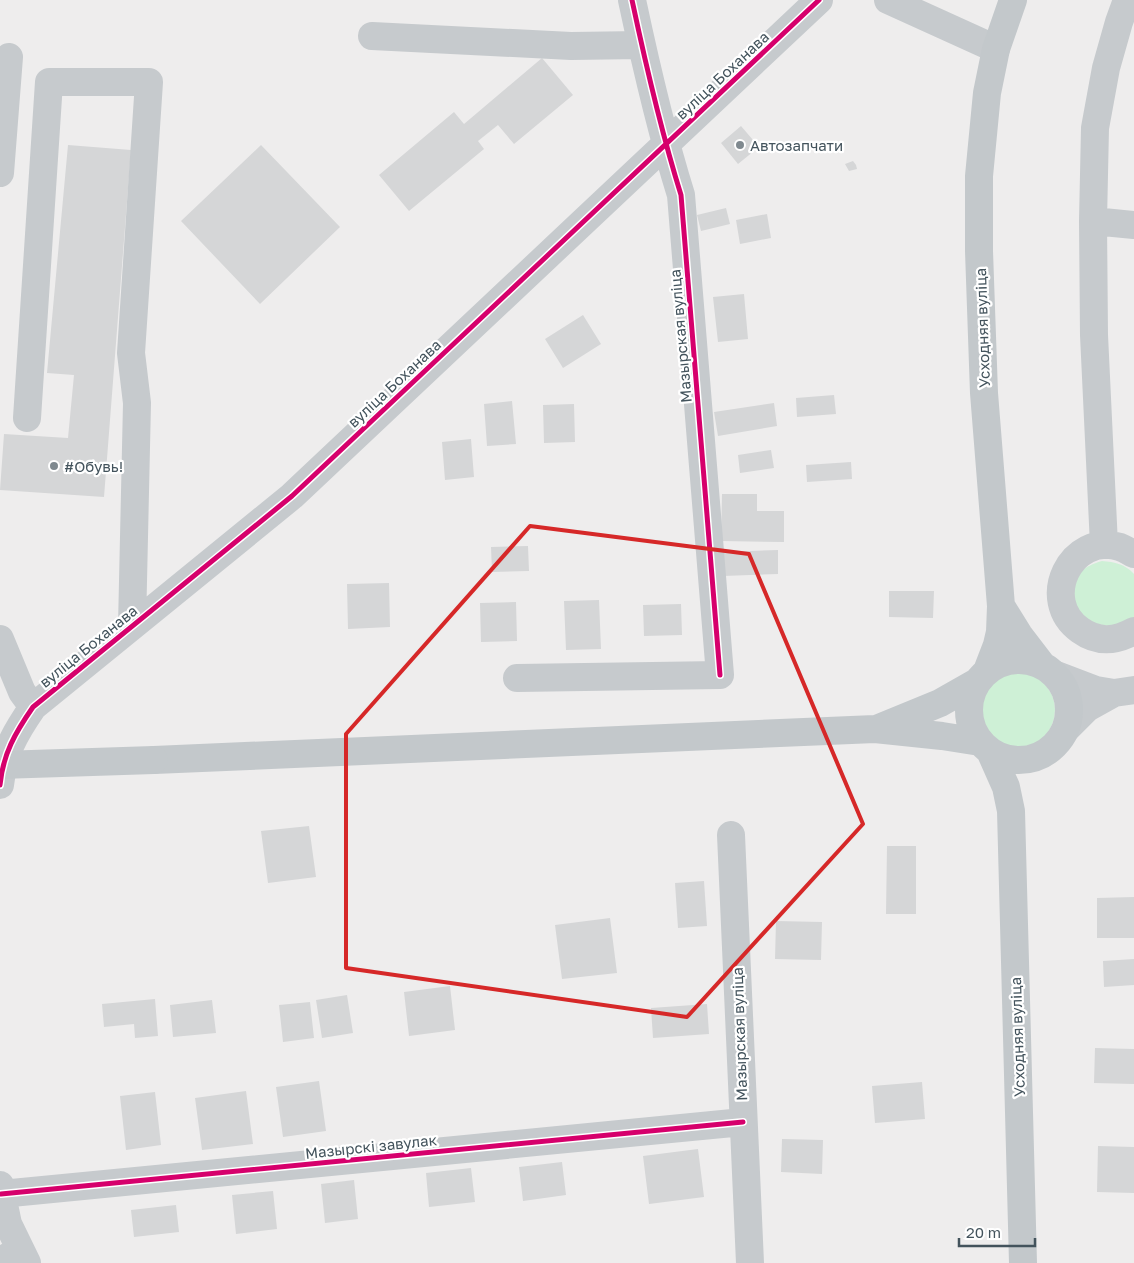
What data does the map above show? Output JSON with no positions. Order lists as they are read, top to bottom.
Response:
{
  "streets": {
    "main road": ["Усходняя вуліца"],
    "street": ["вуліца Боханава", "Мазырская вуліца", "Мазырскі завулак"]
  },
  "crossings": [
    ["вуліца Боханава", "Мазырская вуліца"],
    ["Мазырская вуліца", "Мазырскі завулак"]
  ],
  "places": ["Автозапчати", "#Обувь!"],
  "scale_bar": "20 m"
}
